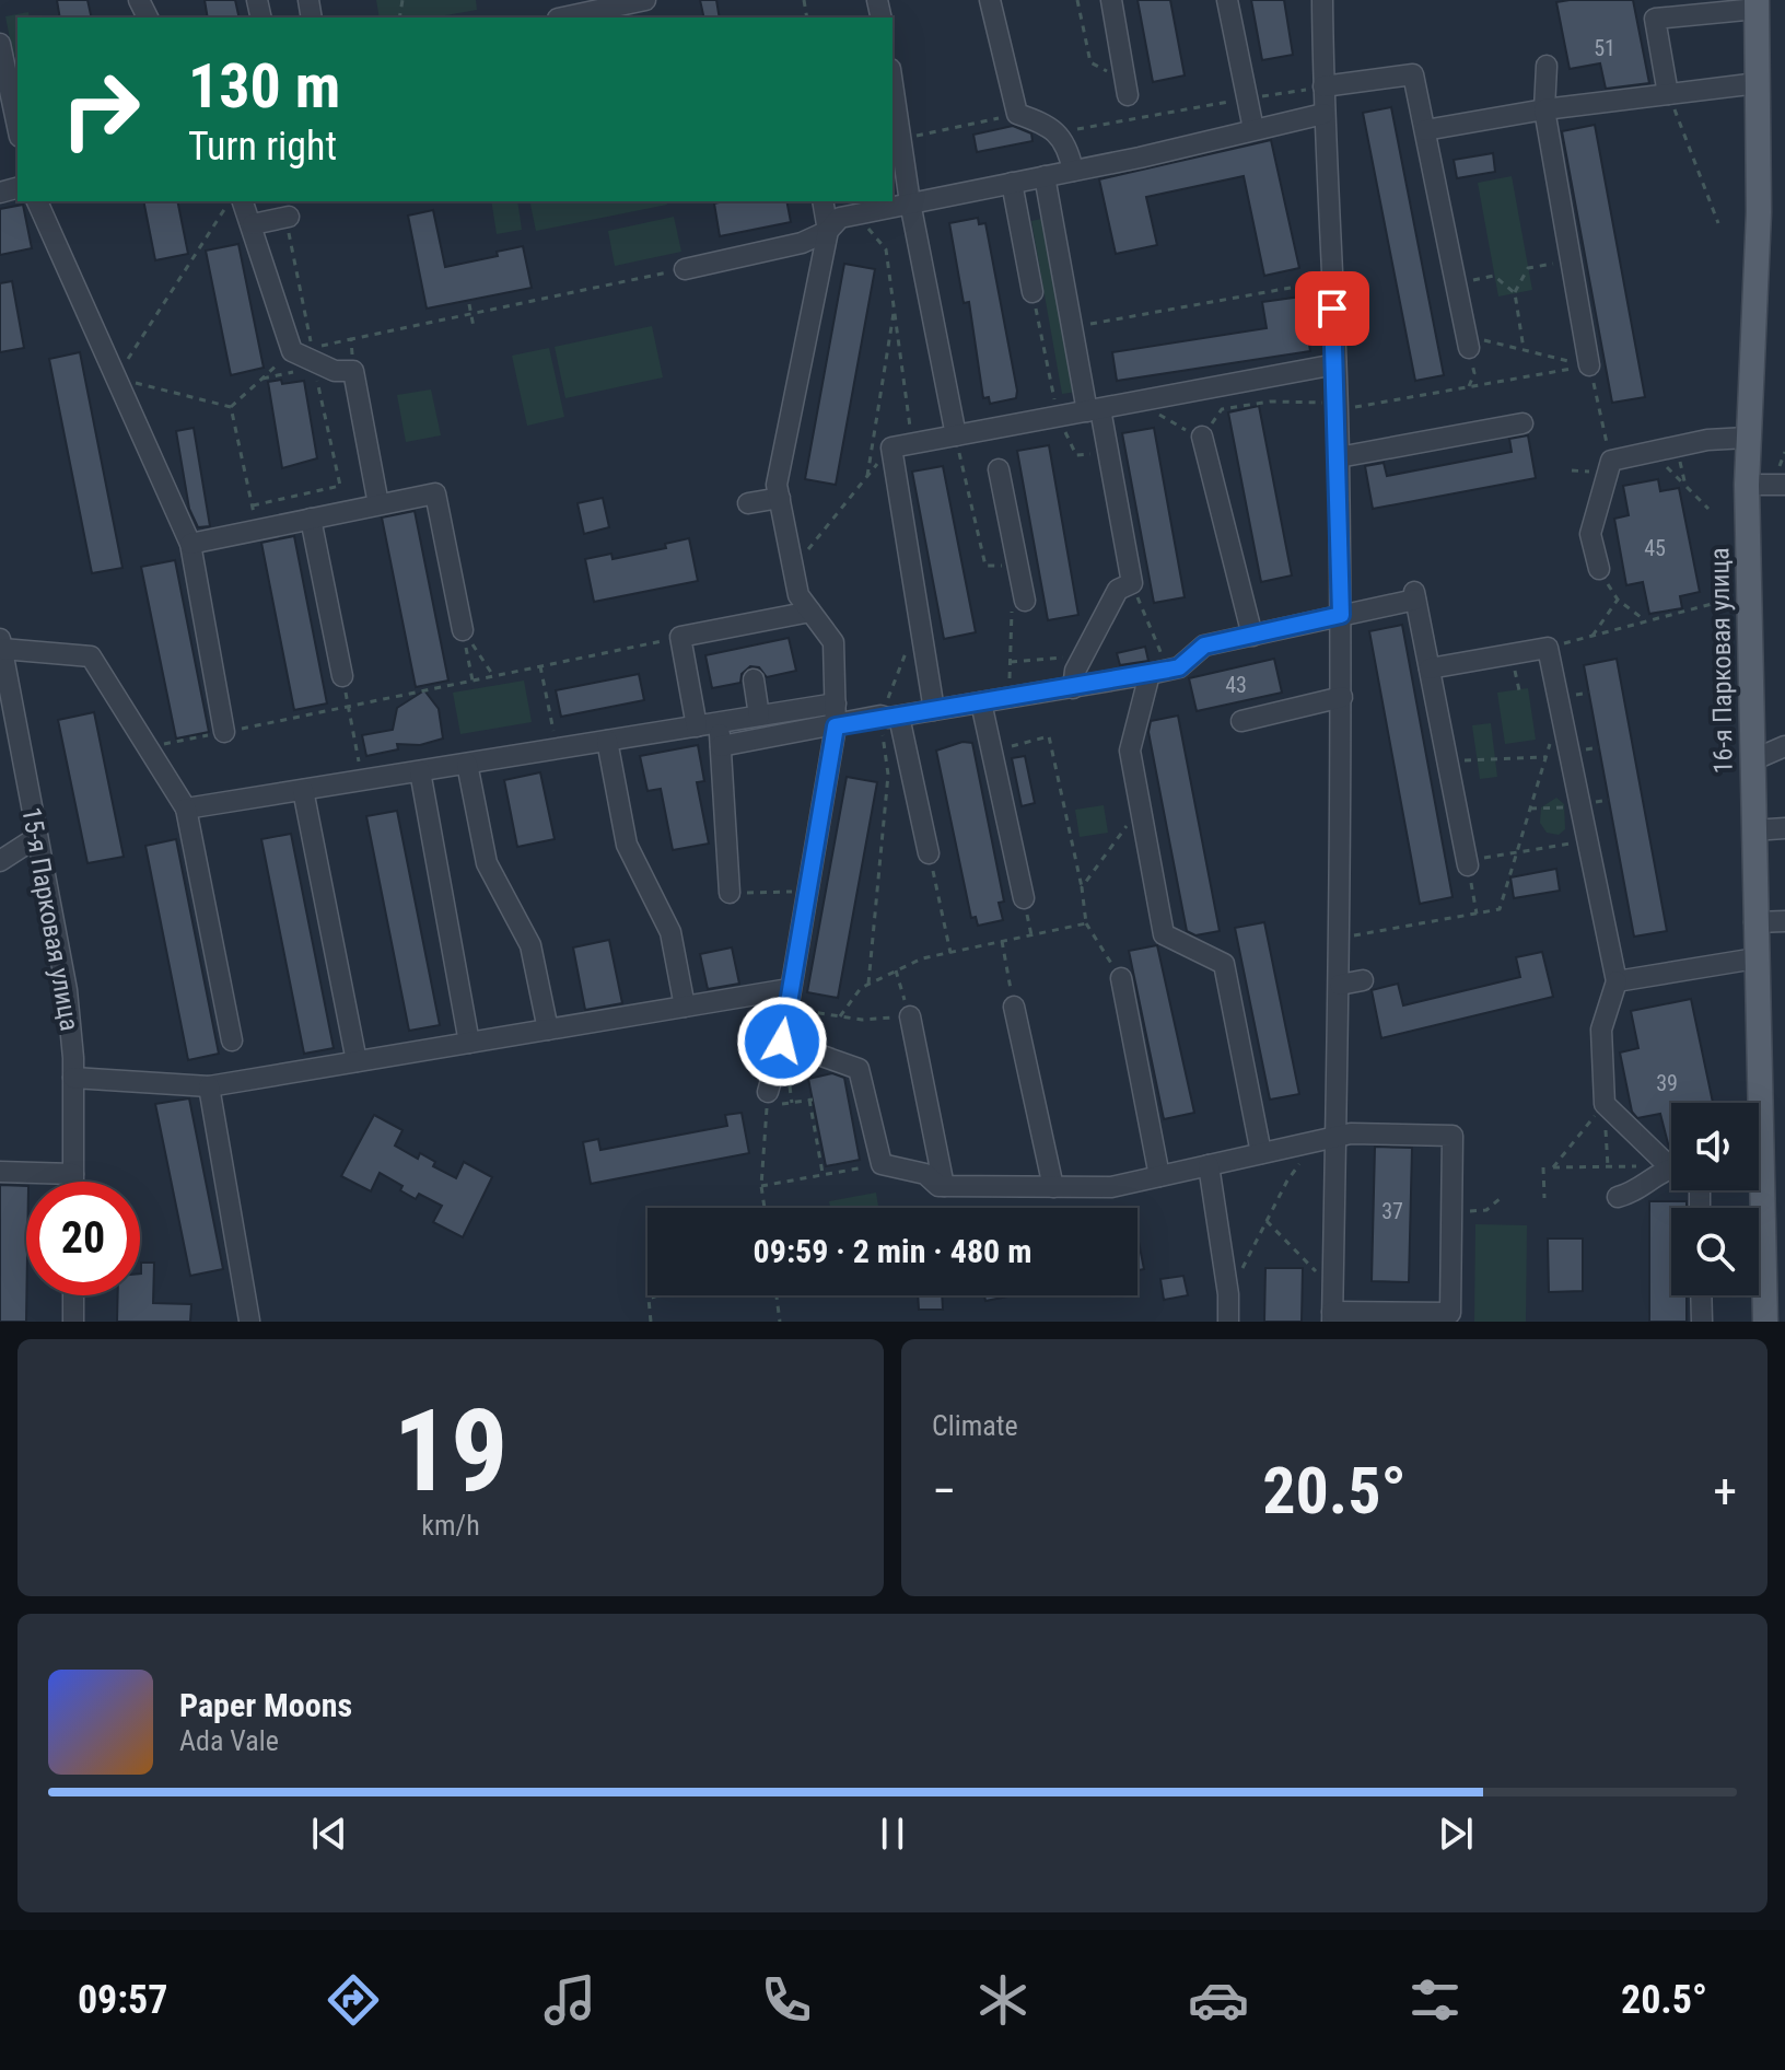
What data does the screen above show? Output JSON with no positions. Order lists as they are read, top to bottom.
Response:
{
  "streets": {
    "main road": ["16-я Парковая улица"],
    "street": ["15-я Парковая улица"]
  },
  "house_numbers": [
    "51",
    "45",
    "43",
    "39",
    "37"
  ],
  "page": {
    "turn": ["130 m", "Turn right"],
    "limit": "20",
    "trip": "09:59 · 2 min · 480 m",
    "tile": [
      ["19", "km/h"],
      "Climate"
    ],
    "heat": ["−", "20.5°", "+"],
    "song": ["Paper Moons", "Ada Vale"],
    "tabs": ["09:57", "20.5°"]
  }
}
